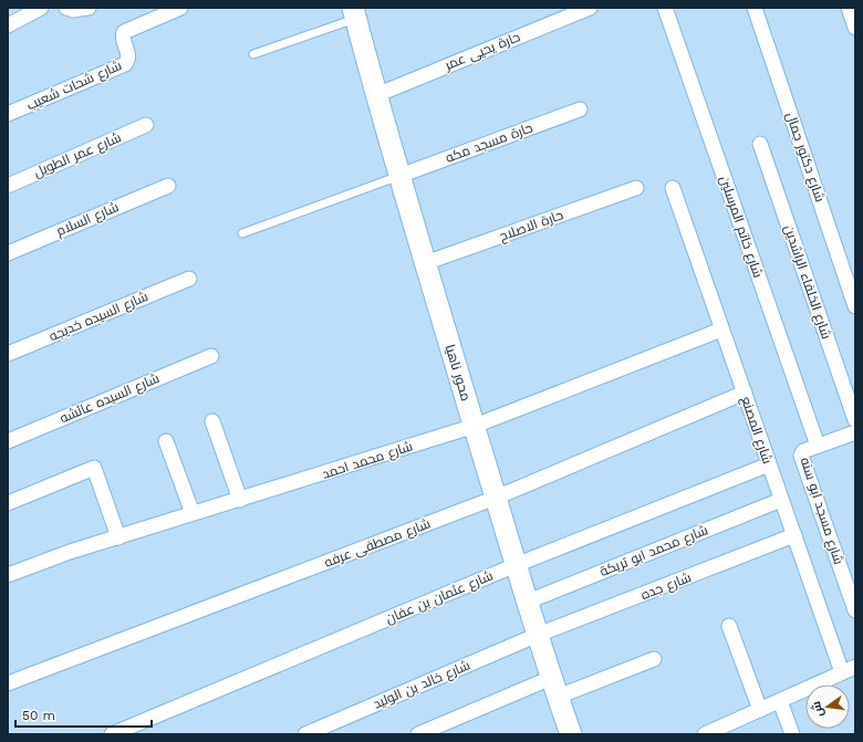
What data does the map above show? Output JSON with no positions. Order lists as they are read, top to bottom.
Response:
{
  "streets": {
    "main road": ["محور ناهيا"],
    "street": [
      "حارة يحيى عمر",
      "شارع شحات شعيب",
      "حارة مسجد مكه",
      "شارع عمر الطويل",
      "شارع دكتور جمال",
      "شارع السلام",
      "حارة الاصلاح",
      "شارع خاتم المرسلين",
      "شارع الخلفاء الراشدين",
      "شارع السيده خديجه",
      "شارع السيده عائشه",
      "شارع المصنع",
      "شارع محمد احمد",
      "شارع مسجد ابو سنه",
      "شارع مصطفى عرفه",
      "شارع محمد ابو تريكة",
      "شارع جده",
      "شارع عثمان بن عفان",
      "شارع خالد بن الوليد"
    ]
  },
  "crossings": [
    ["حارة يحيى عمر", "محور ناهيا"],
    ["حارة مسجد مكه", "محور ناهيا"],
    ["حارة الاصلاح", "محور ناهيا"],
    ["شارع خاتم المرسلين", "شارع مسجد ابو سنه"],
    ["محور ناهيا", "شارع محمد احمد"],
    ["محور ناهيا", "شارع مصطفى عرفه"],
    ["محور ناهيا", "شارع محمد ابو تريكة"],
    ["محور ناهيا", "شارع جده"],
    ["محور ناهيا", "شارع عثمان بن عفان"],
    ["محور ناهيا", "شارع خالد بن الوليد"],
    ["شارع المصنع", "شارع محمد احمد"],
    ["شارع المصنع", "شارع مصطفى عرفه"],
    ["شارع المصنع", "شارع محمد ابو تريكة"],
    ["شارع المصنع", "شارع جده"],
    ["شارع المصنع", "شارع عثمان بن عفان"],
    ["شارع جده", "شارع خالد بن الوليد"]
  ],
  "scale_bar": "50 m",
  "north": "left"
}
